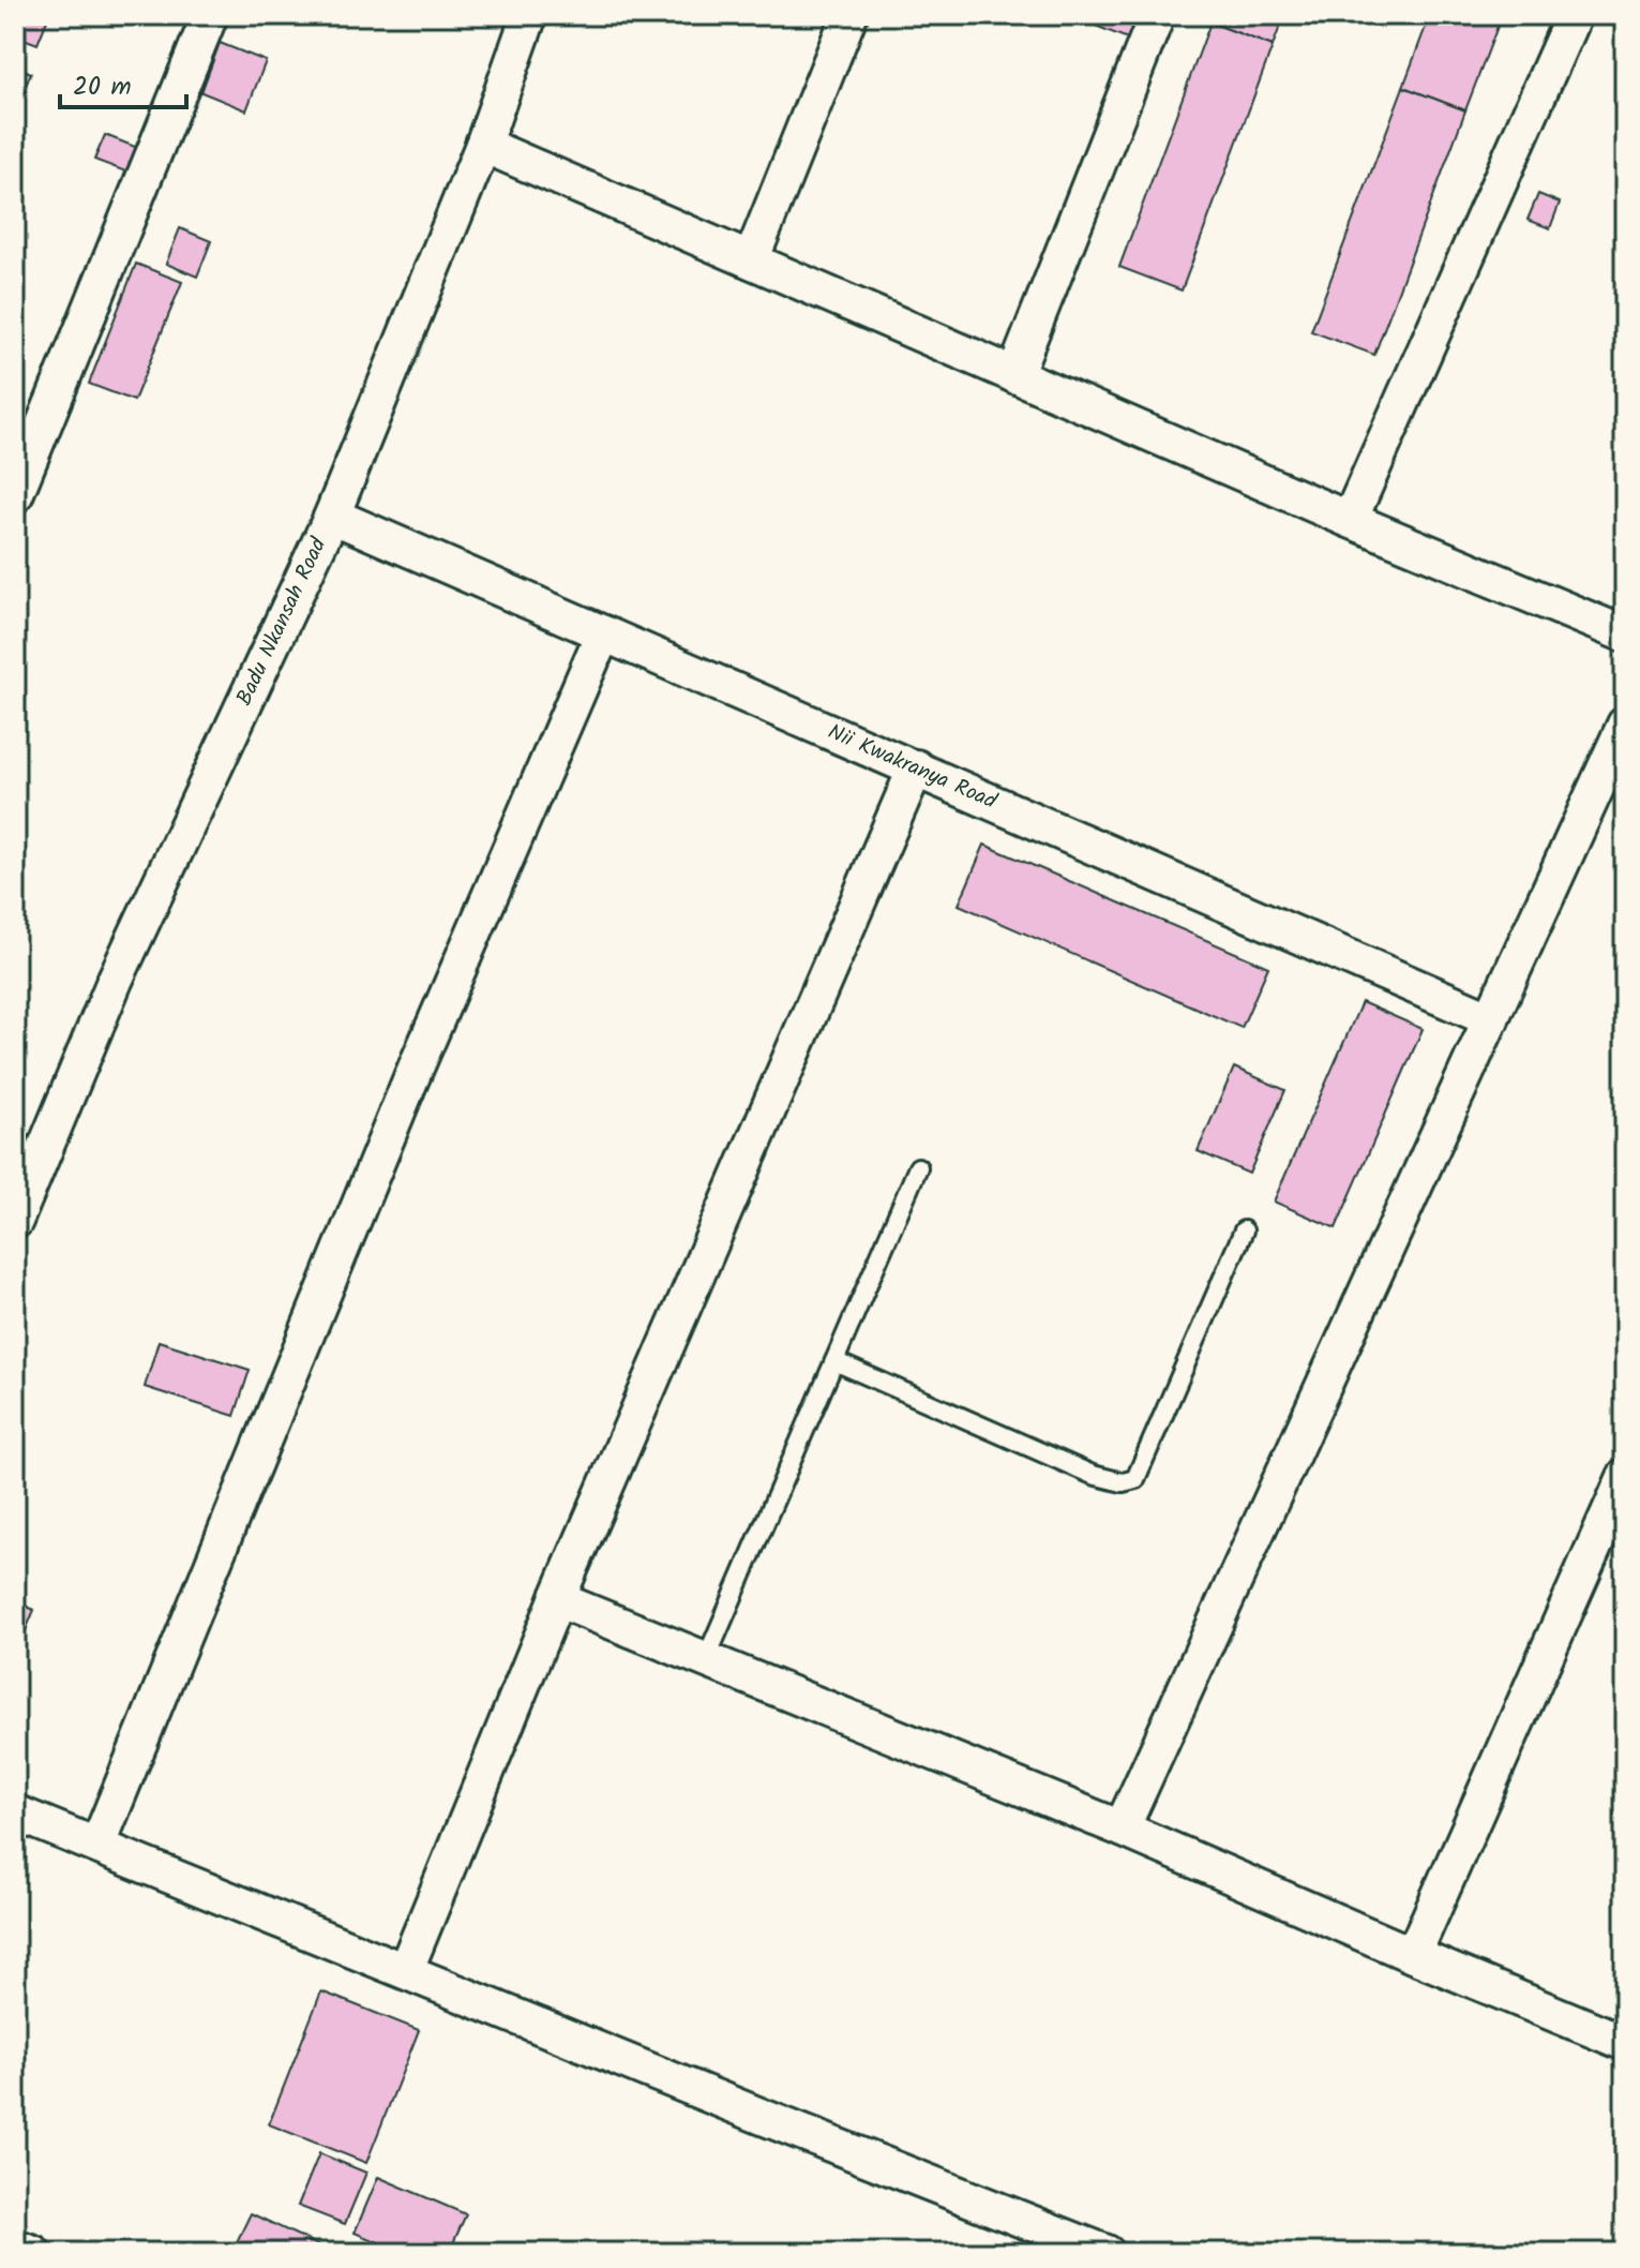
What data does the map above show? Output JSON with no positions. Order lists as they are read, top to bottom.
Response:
{
  "streets": {
    "street": ["Badu Nkansah Road", "Nii Kwakranya Road"]
  },
  "crossings": [
    ["Badu Nkansah Road", "Nii Kwakranya Road"]
  ],
  "scale_bar": "20 m"
}
